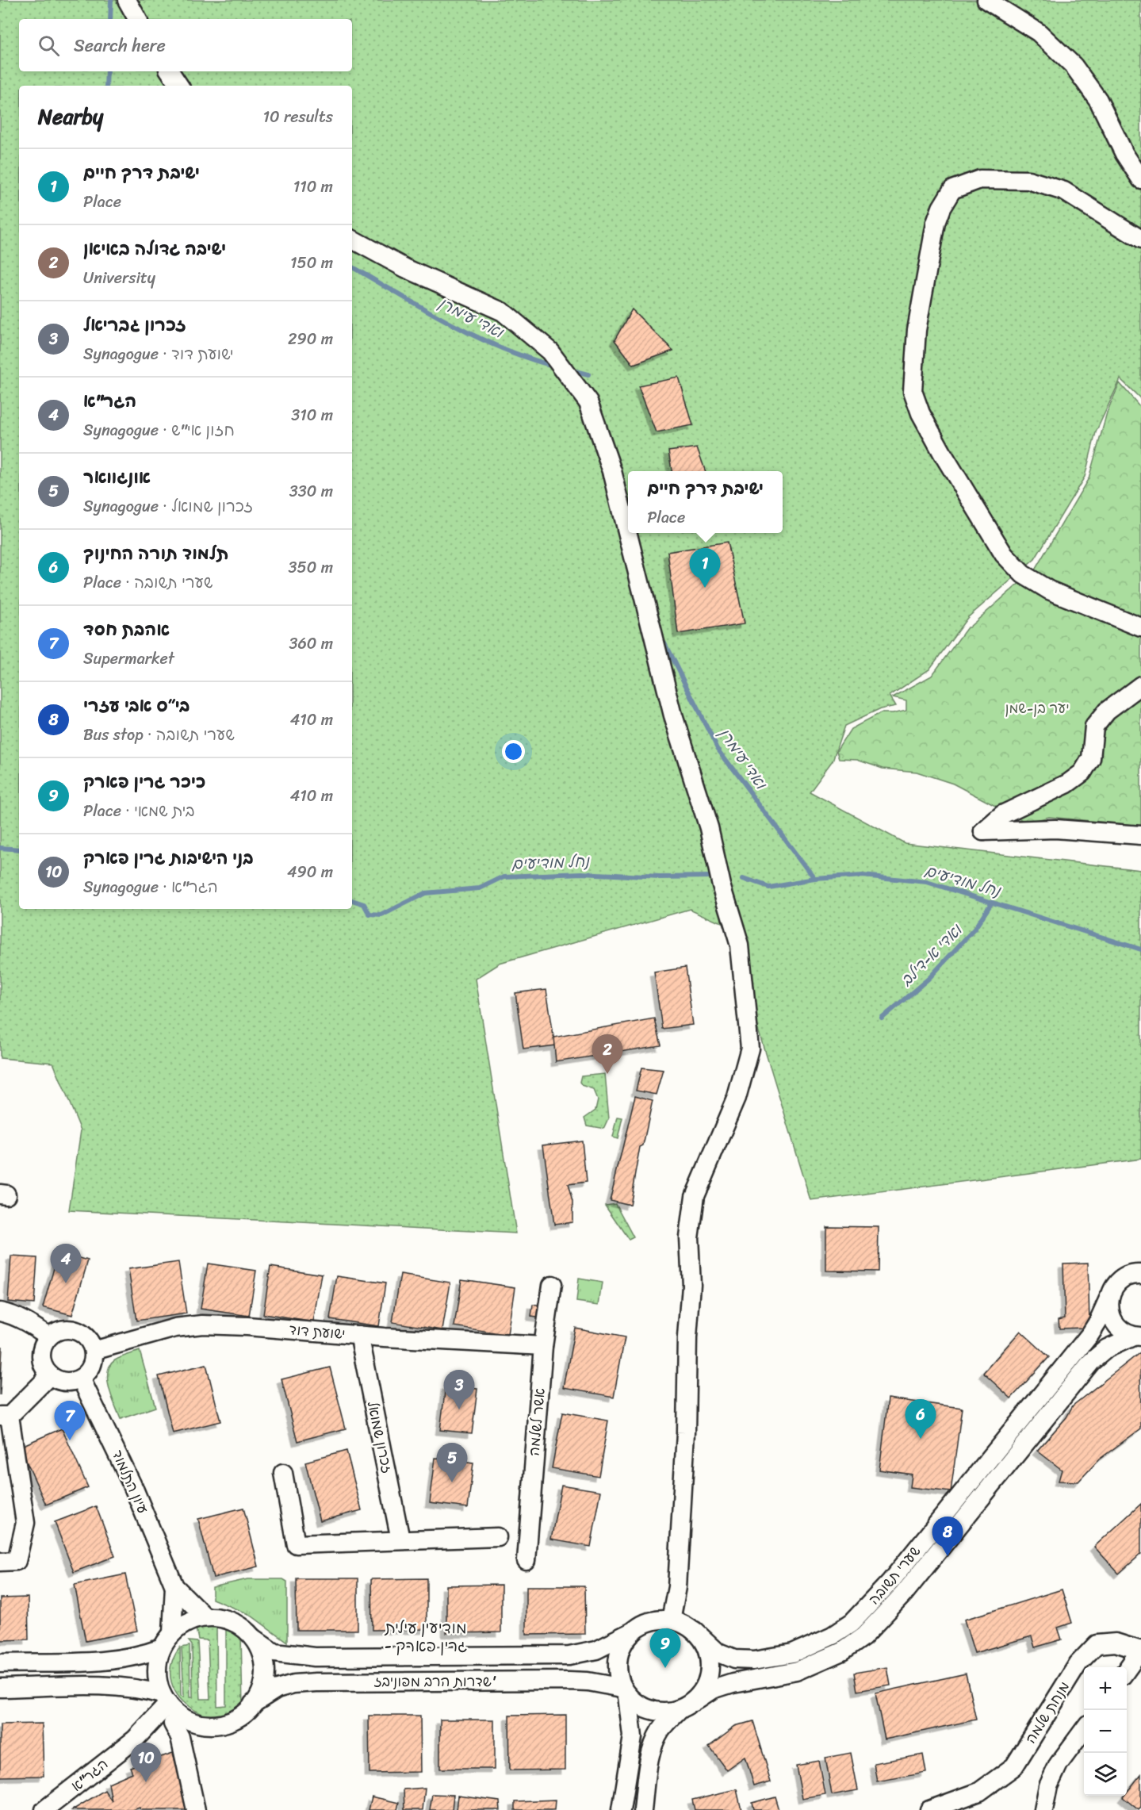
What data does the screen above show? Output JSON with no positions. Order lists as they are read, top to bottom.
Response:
{
  "streets": {
    "street": [
      "ישועת דוד",
      "אשר לשלמה",
      "זכרון שמואל",
      "עיון התלמוד",
      "שערי תשובה",
      "שדרות הרב מפוניבז'",
      "מנחת שלמה",
      "הגר\"א"
    ]
  },
  "crossings": [
    ["ישועת דוד", "אשר לשלמה"],
    ["ישועת דוד", "זכרון שמואל"],
    ["ישועת דוד", "עיון התלמוד"],
    ["עיון התלמוד", "שדרות הרב מפוניבז'"],
    ["שערי תשובה", "שדרות הרב מפוניבז'"]
  ],
  "districts": ["מודיעין עילית - גרין פארק"],
  "water": ["ואדי עימרן", "נחל מודיעים", "ואדי א-דילב"],
  "parks": ["יער בן-שמן"],
  "page": {
    "search": "Search here",
    "heading": ["Nearby", "10 results"],
    "list": [
      {
        "mark": "1",
        "name": "ישיבת דרך חיים",
        "note": "Place",
        "value": "110 m"
      },
      {
        "mark": "2",
        "name": "ישיבה גדולה באיאן",
        "note": "University",
        "value": "150 m"
      },
      {
        "mark": "3",
        "name": "זכרון גבריאל",
        "note": "Synagogue · ישועת דוד",
        "value": "290 m"
      },
      {
        "mark": "4",
        "name": "הגר\"א",
        "note": "Synagogue · חזון אי\"ש",
        "value": "310 m"
      },
      {
        "mark": "5",
        "name": "אונגוואר",
        "note": "Synagogue · זכרון שמואל",
        "value": "330 m"
      },
      {
        "mark": "6",
        "name": "תלמוד תורה החינוך",
        "note": "Place · שערי תשובה",
        "value": "350 m"
      },
      {
        "mark": "7",
        "name": "אהבת חסד",
        "note": "Supermarket",
        "value": "360 m"
      },
      {
        "mark": "8",
        "name": "בי״ס אבי עזרי",
        "note": "Bus stop · שערי תשובה",
        "value": "410 m"
      },
      {
        "mark": "9",
        "name": "כיכר גרין פארק",
        "note": "Place · בית שמאי",
        "value": "410 m"
      },
      {
        "mark": "10",
        "name": "בני הישיבות גרין פארק",
        "note": "Synagogue · הגר\"א",
        "value": "490 m"
      }
    ],
    "popup": ["ישיבת דרך חיים", "Place"],
    "pins": [
      "1",
      "2",
      "4",
      "3",
      "6",
      "7",
      "5",
      "8",
      "9",
      "10"
    ],
    "map_buttons": ["+", "−"]
  }
}
